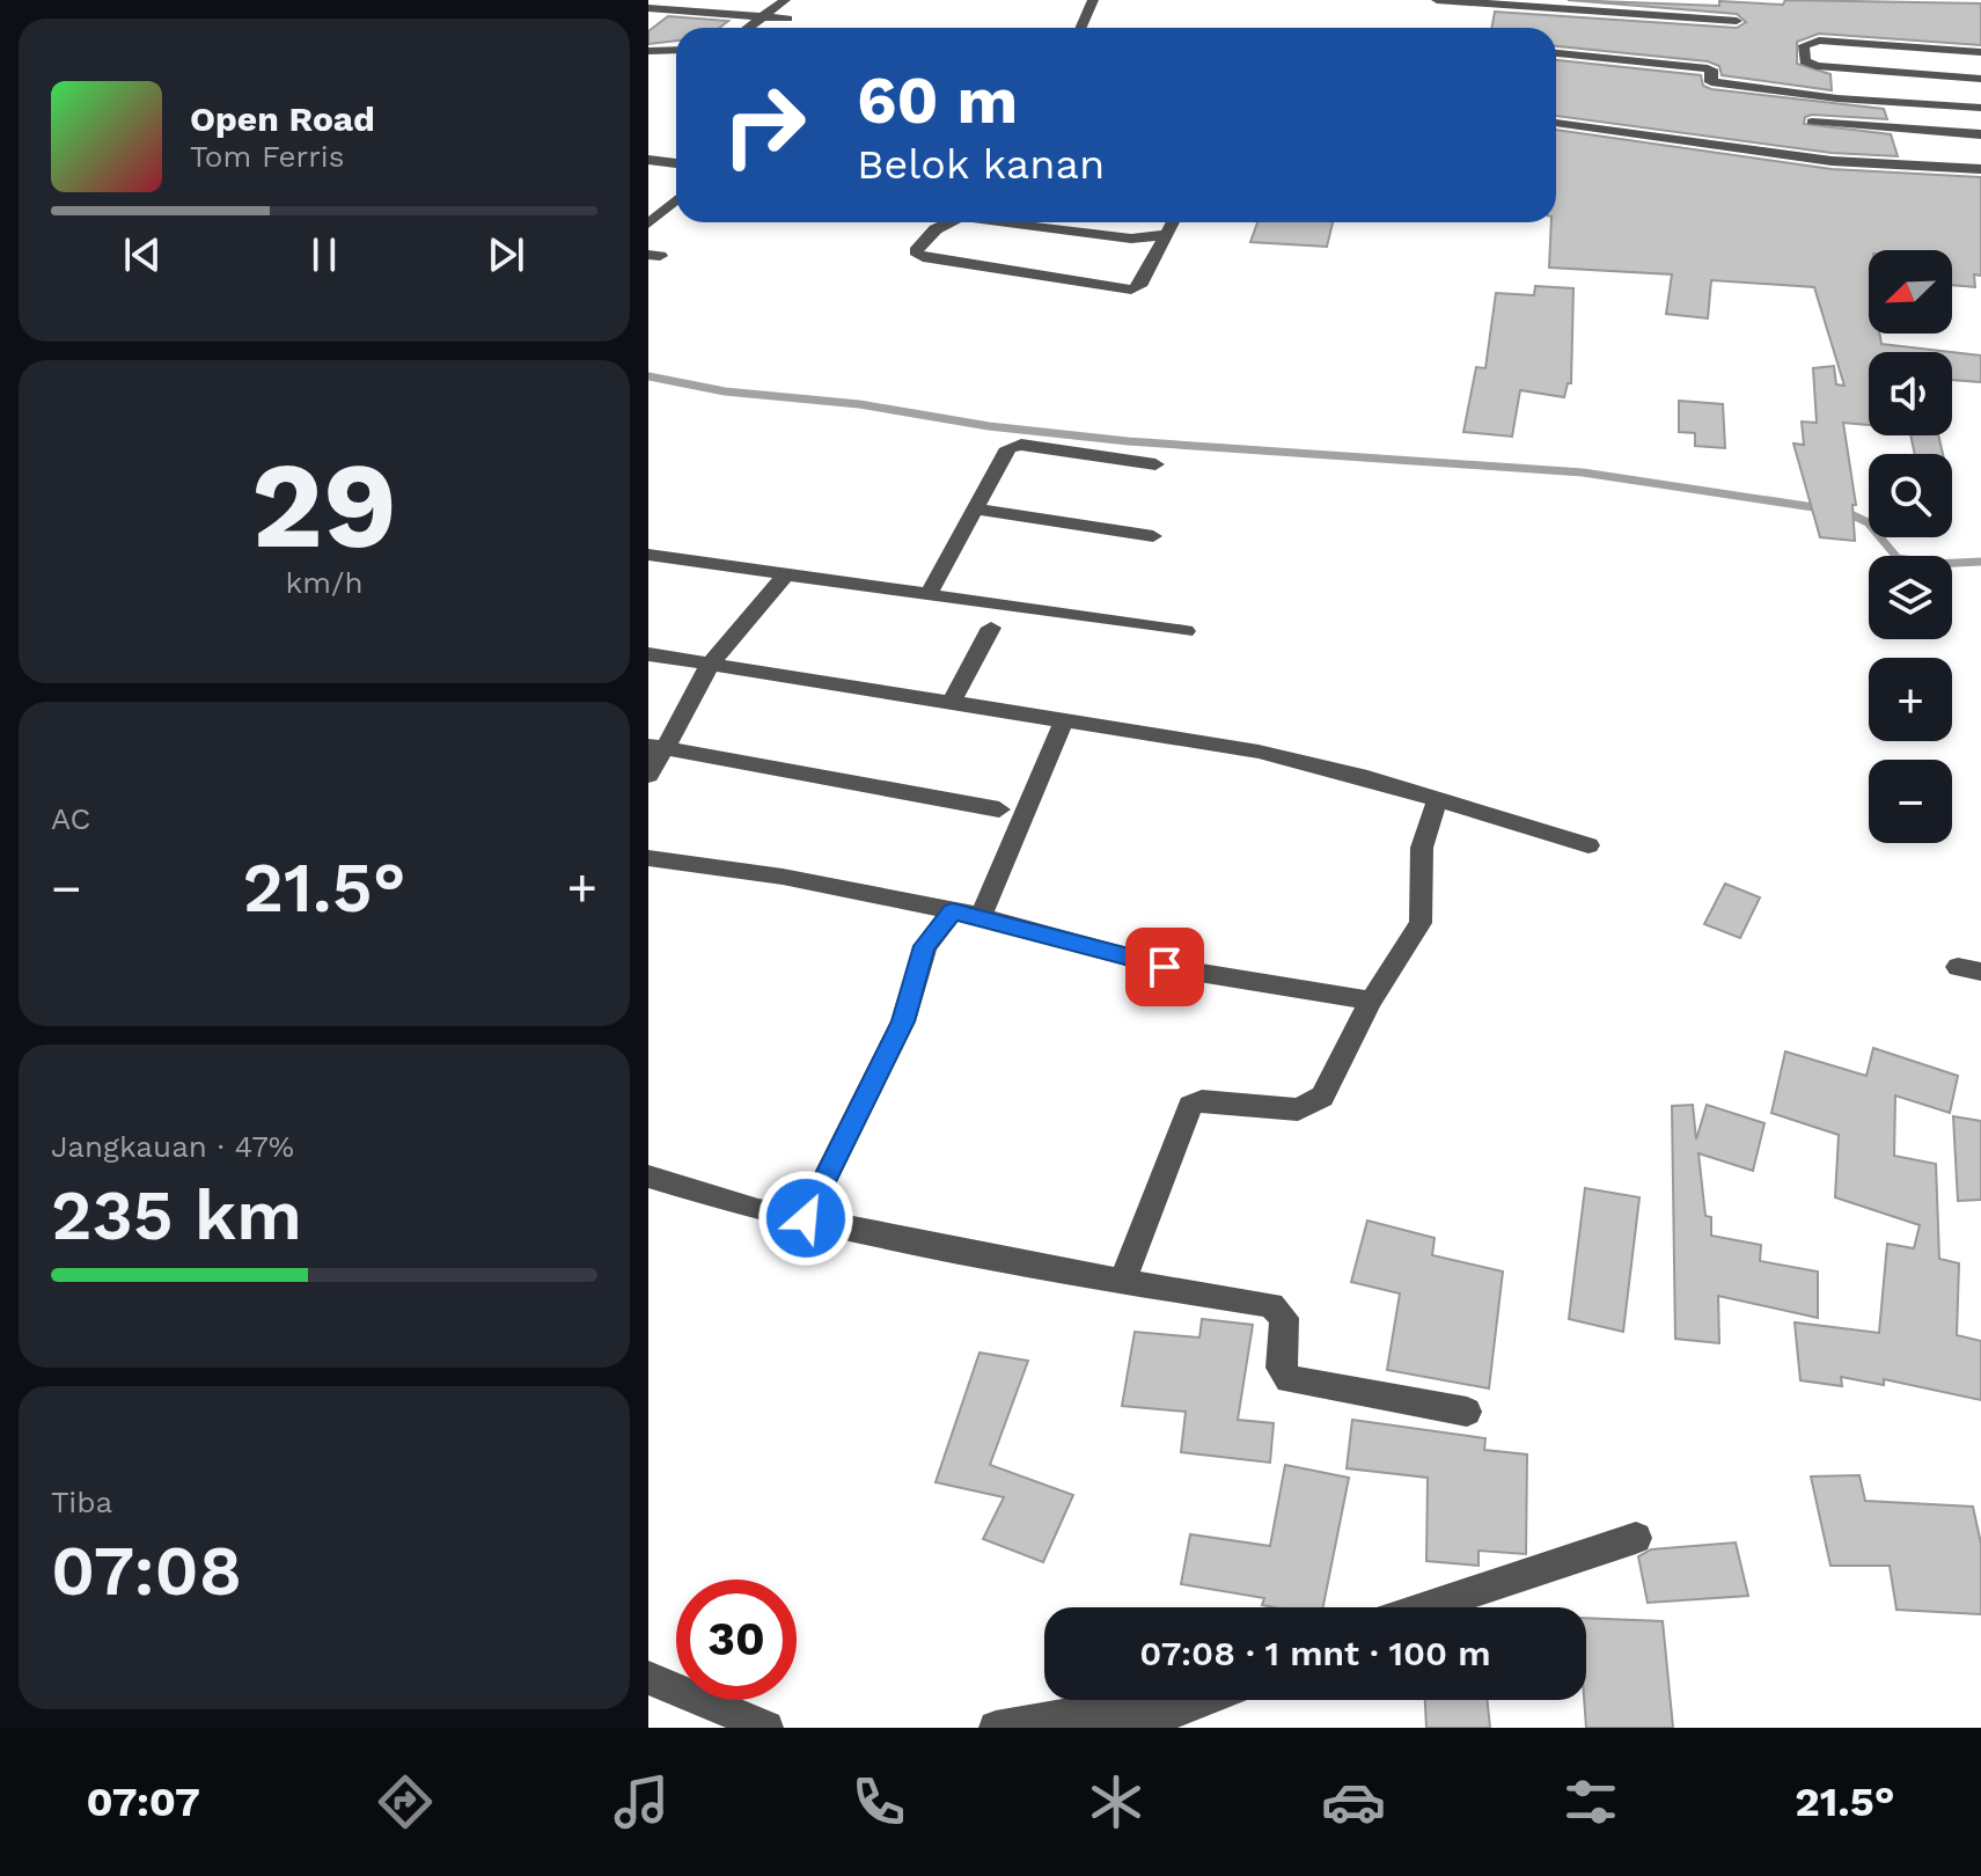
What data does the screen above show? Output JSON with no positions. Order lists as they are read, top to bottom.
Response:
{
  "north": "bottom left",
  "page": {
    "turn": ["60 m", "Belok kanan"],
    "song": ["Open Road", "Tom Ferris"],
    "map_buttons": ["+", "−"],
    "tile": [
      ["29", "km/h"],
      "AC",
      ["Jangkauan · 47%", "235 km"],
      ["Tiba", "07:08"]
    ],
    "heat": ["−", "21.5°", "+"],
    "limit": "30",
    "trip": "07:08 · 1 mnt · 100 m",
    "tabs": ["07:07", "21.5°"]
  }
}
